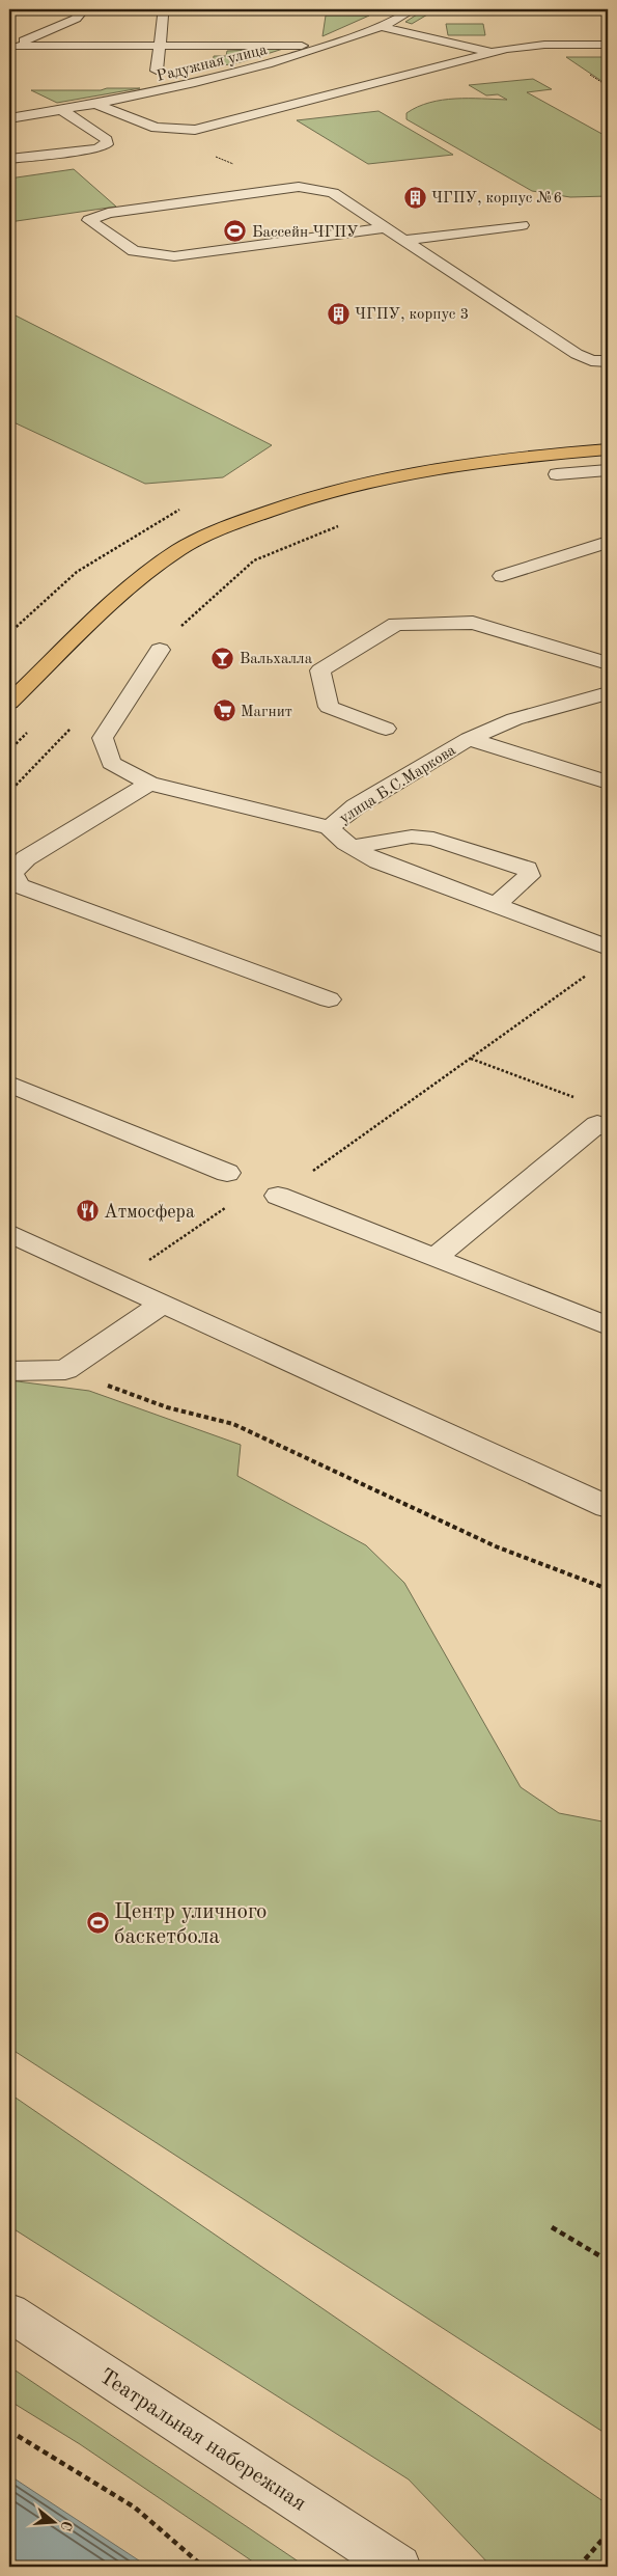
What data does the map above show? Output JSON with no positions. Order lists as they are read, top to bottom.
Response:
{
  "streets": {
    "street": ["Радужная улица", "улица Б.С.Маркова", "Театральная набережная"]
  },
  "places": {
    "building": ["ЧГПУ, корпус №6", "ЧГПУ, корпус 3"],
    "sports": ["Бассейн ЧГПУ", "Центр уличного баскетбола"],
    "bar": ["Вальхалла"],
    "supermarket": ["Магнит"],
    "restaurant": ["Атмосфера"]
  },
  "north": "right"
}
